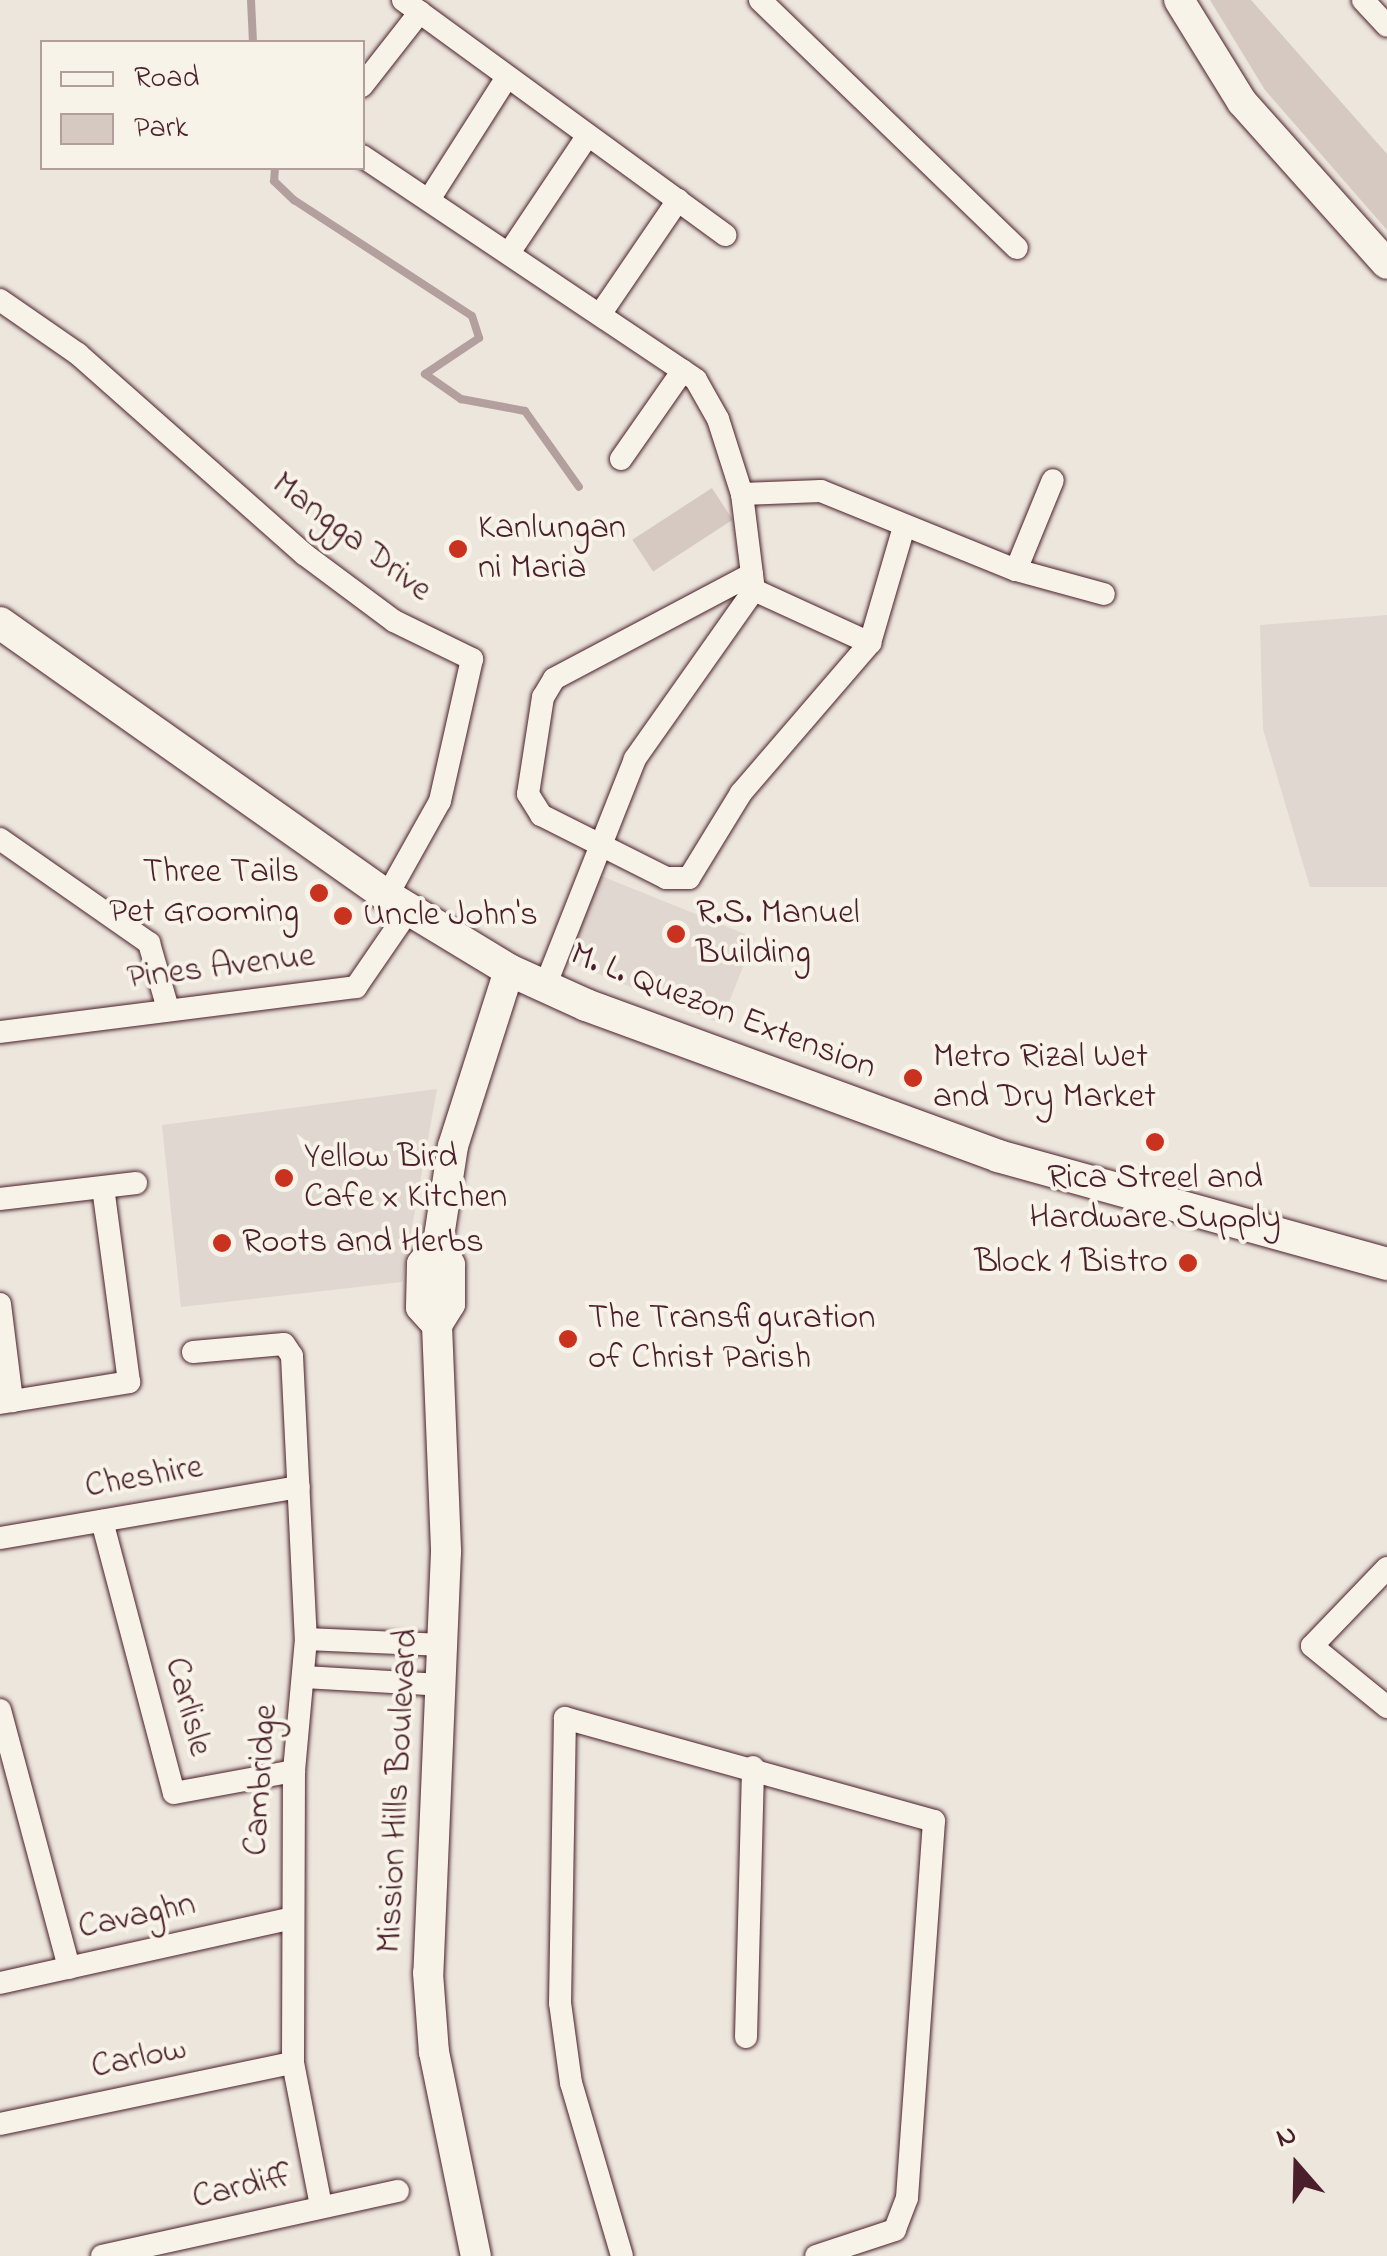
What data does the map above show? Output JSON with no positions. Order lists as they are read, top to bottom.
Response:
{
  "streets": {
    "main road": ["M. L. Quezon Extension"],
    "street": [
      "Mangga Drive",
      "Pines Avenue",
      "Cheshire",
      "Carlisle",
      "Cambridge",
      "Mission Hills Boulevard",
      "Cavaghn",
      "Carlow",
      "Cardiff"
    ]
  },
  "crossings": [
    ["Mangga Drive", "Pines Avenue"],
    ["Mangga Drive", "M. L. Quezon Extension"],
    ["Pines Avenue", "M. L. Quezon Extension"],
    ["M. L. Quezon Extension", "Mission Hills Boulevard"],
    ["Cheshire", "Carlisle"],
    ["Cheshire", "Cambridge"],
    ["Carlisle", "Cambridge"],
    ["Cambridge", "Cavaghn"],
    ["Cambridge", "Carlow"],
    ["Cambridge", "Cardiff"]
  ],
  "places": [
    "Kanlungan ni Maria",
    "Three Tails Pet Grooming",
    "Uncle John's",
    "R.S. Manuel Building",
    "Metro Rizal Wet and Dry Market",
    "Rica Streel and Hardware Supply",
    "Yellow Bird Cafe x Kitchen",
    "Roots and Herbs",
    "Block 1 Bistro",
    "The Transfiguration of Christ Parish"
  ],
  "legend": ["Road", "Park"],
  "north": "top"
}
